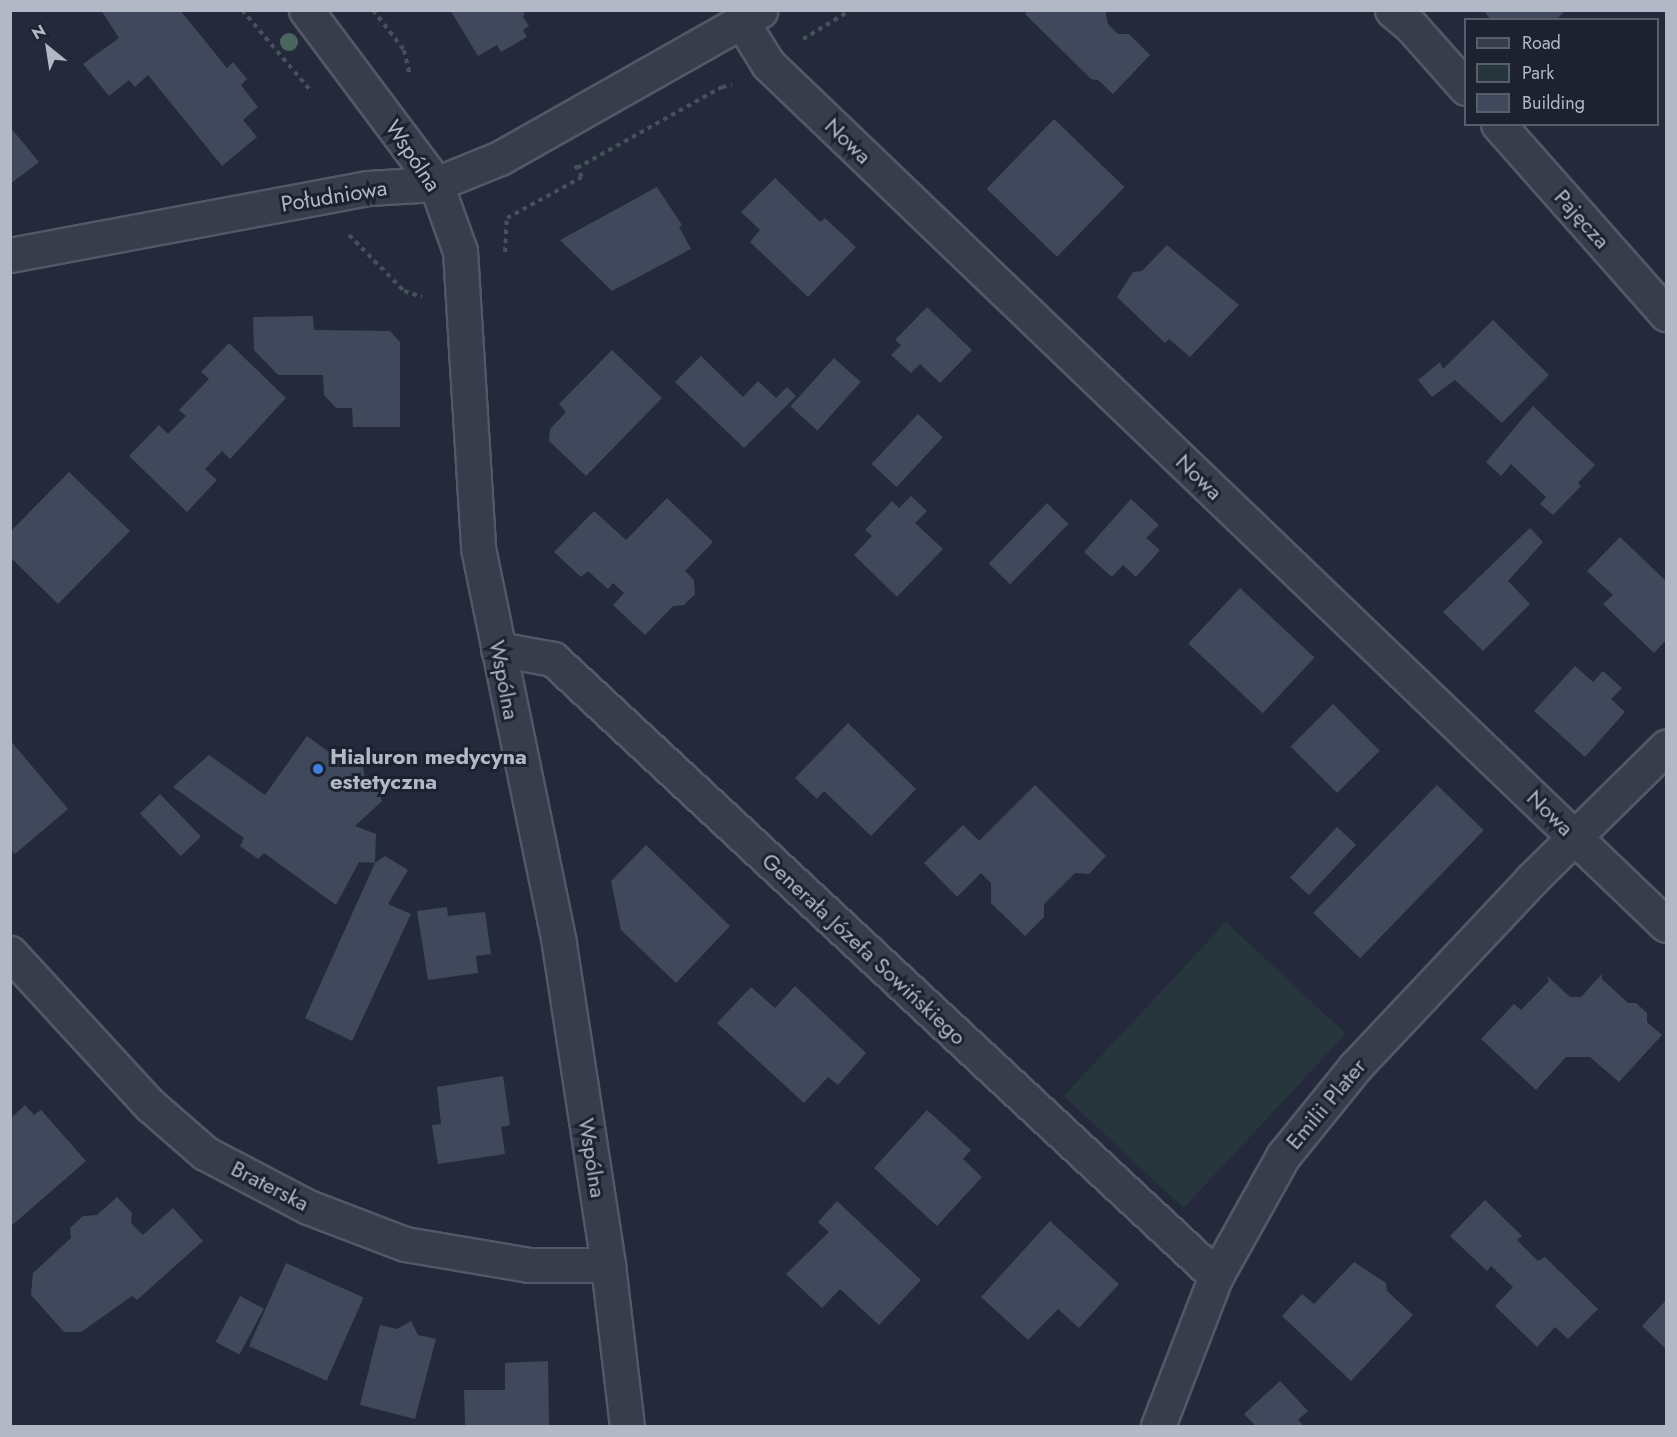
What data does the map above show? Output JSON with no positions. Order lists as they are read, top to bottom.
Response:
{
  "streets": {
    "street": [
      "Nowa",
      "Wspólna",
      "Południowa",
      "Pajęcza",
      "Generała Józefa Sowińskiego",
      "Emilii Plater",
      "Braterska"
    ]
  },
  "crossings": [
    ["Nowa", "Południowa"],
    ["Nowa", "Emilii Plater"],
    ["Wspólna", "Południowa"],
    ["Wspólna", "Generała Józefa Sowińskiego"],
    ["Wspólna", "Braterska"],
    ["Generała Józefa Sowińskiego", "Emilii Plater"]
  ],
  "places": ["Hialuron medycyna estetyczna"],
  "legend": ["Road", "Park", "Building"],
  "north": "top left"
}
